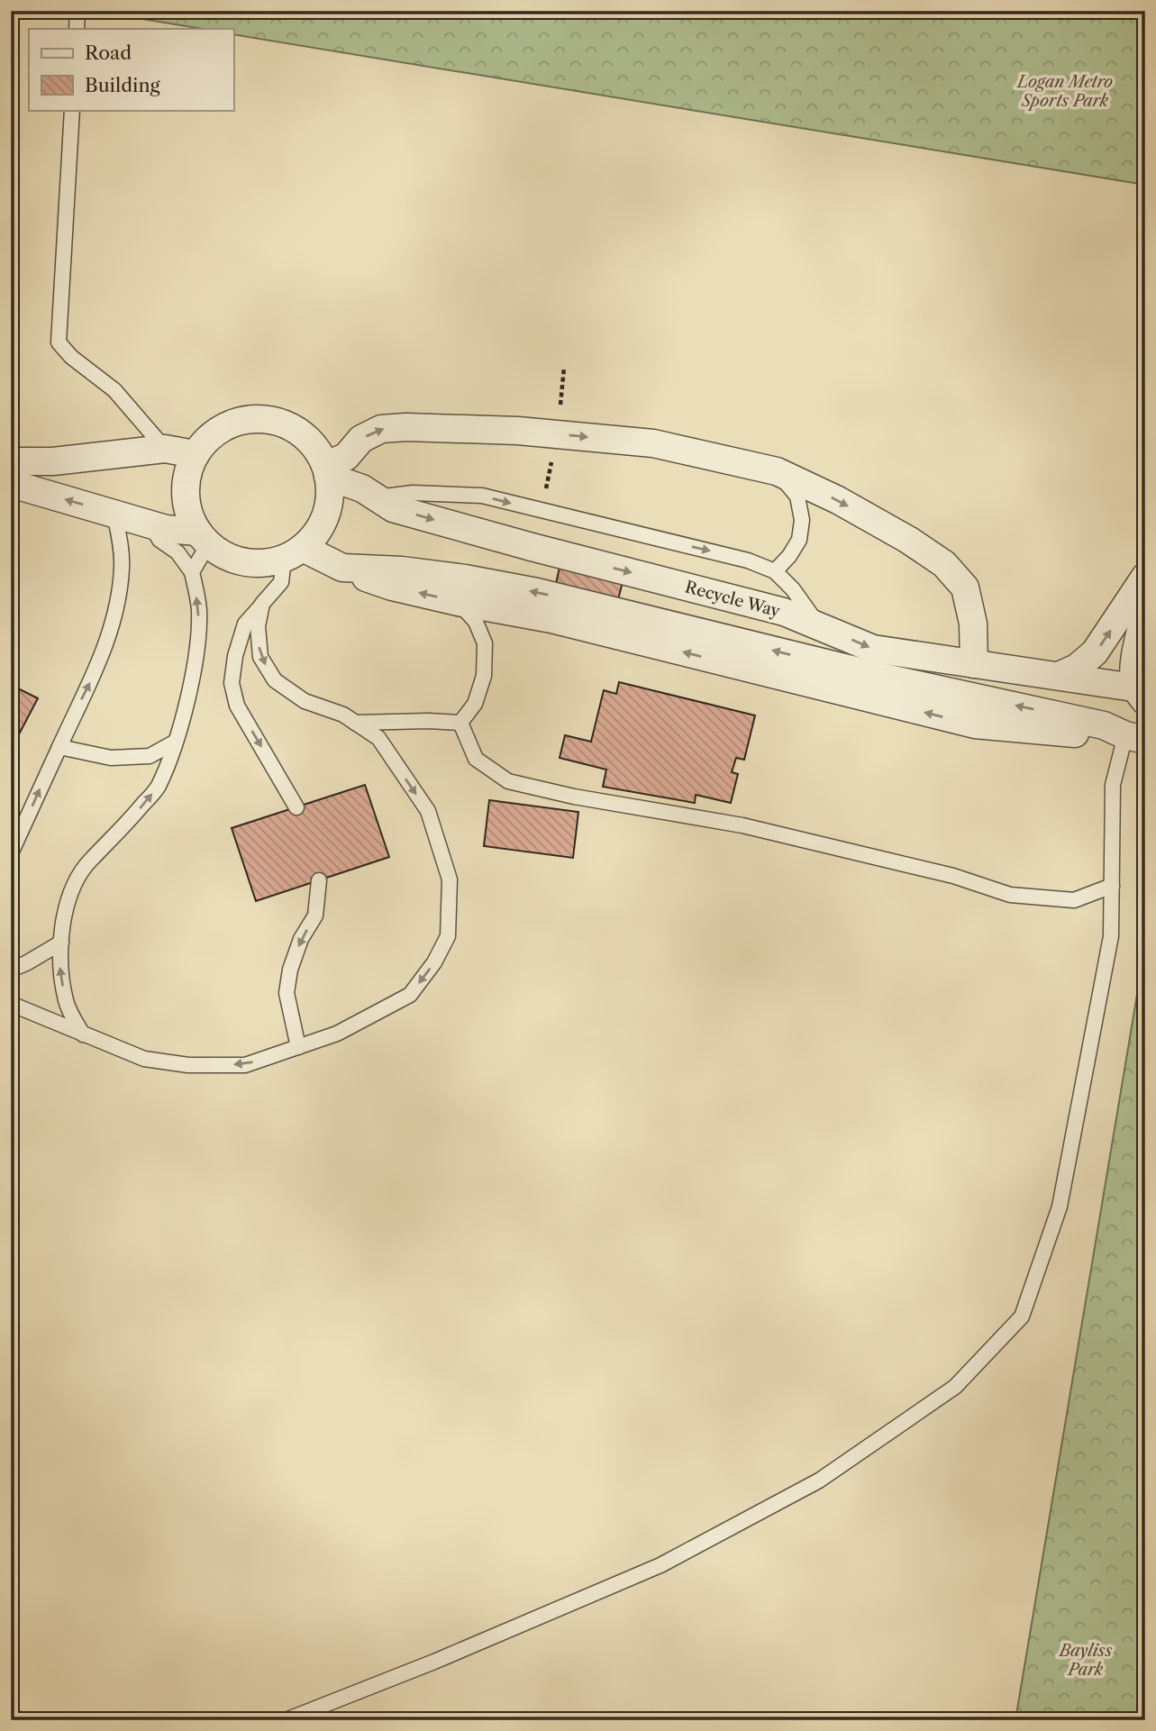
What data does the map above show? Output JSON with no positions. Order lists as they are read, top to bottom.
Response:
{
  "streets": {
    "street": ["Recycle Way"]
  },
  "parks": ["Logan Metro Sports Park", "Bayliss Park"],
  "legend": ["Road", "Building"]
}
